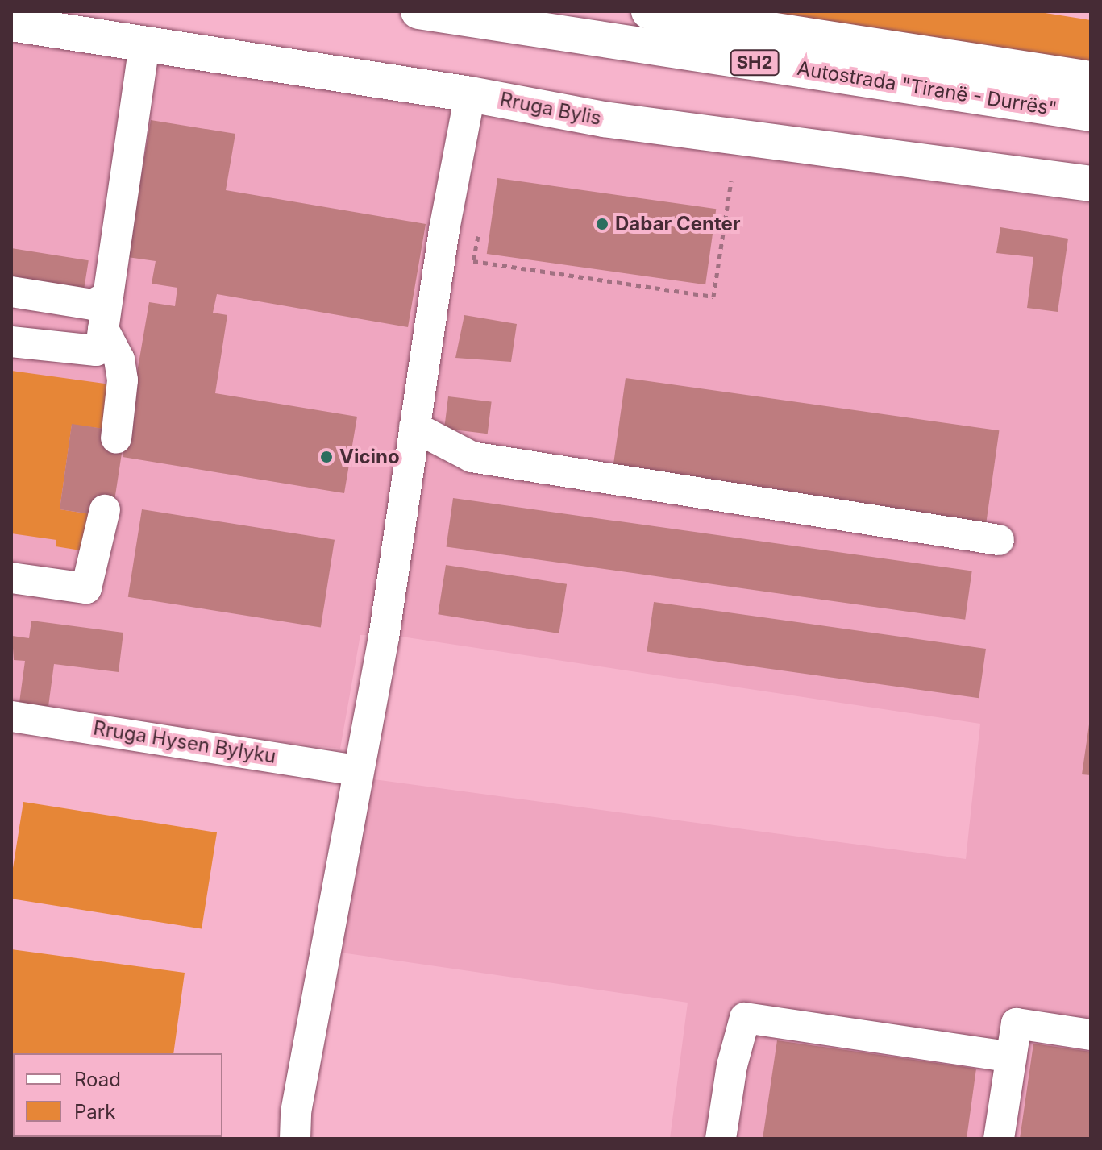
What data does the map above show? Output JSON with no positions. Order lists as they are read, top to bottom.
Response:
{
  "streets": {
    "main road": ["SH2", "Autostrada \"Tiranë - Durrës\"", "Rruga Bylis"],
    "street": ["Rruga Hysen Bylyku"]
  },
  "places": ["Dabar Center", "Vicino"],
  "legend": ["Road", "Park"]
}
